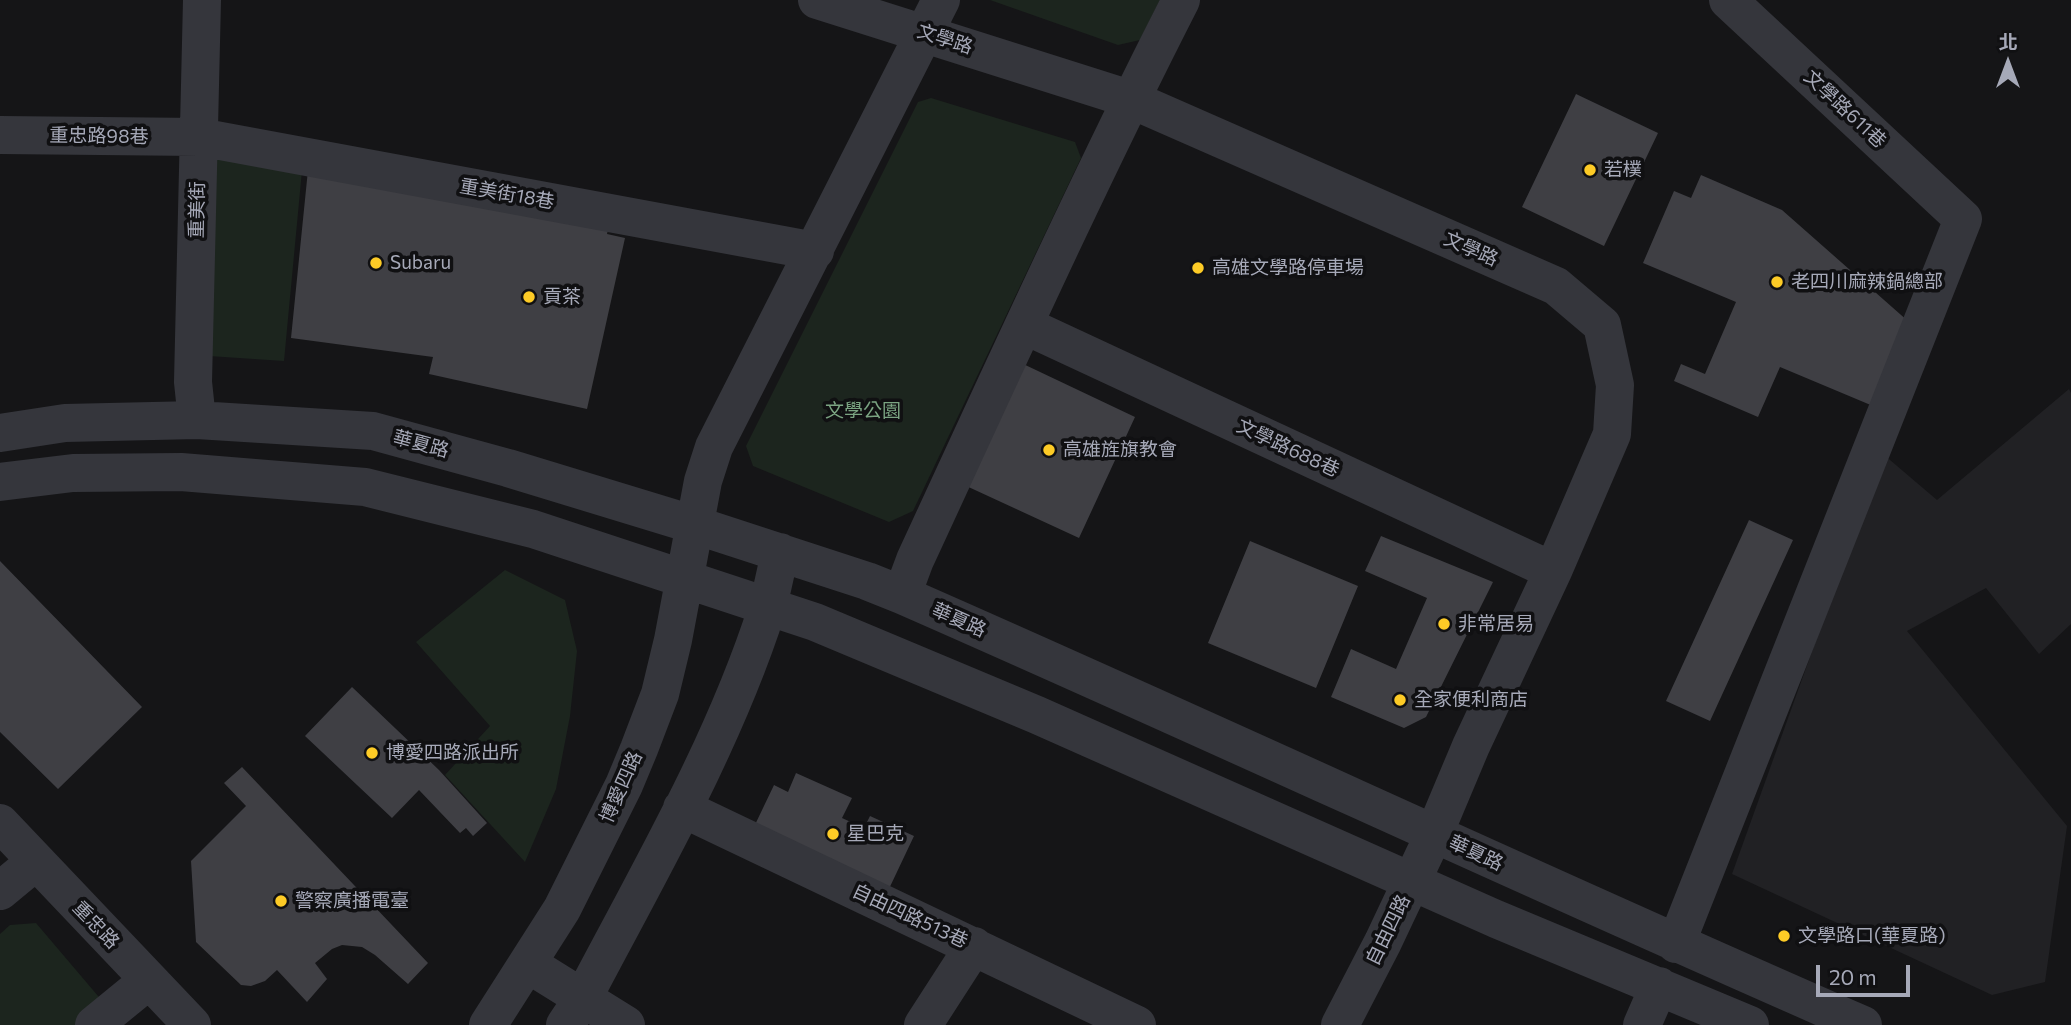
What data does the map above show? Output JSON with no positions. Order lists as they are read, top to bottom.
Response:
{
  "streets": {
    "street": [
      "文學路",
      "文學路611巷",
      "重忠路98巷",
      "重美街18巷",
      "重美街",
      "華夏路",
      "文學路688巷",
      "博愛四路",
      "自由四路513巷",
      "重忠路",
      "自由四路"
    ]
  },
  "crossings": [
    ["文學路", "華夏路"],
    ["文學路", "文學路688巷"],
    ["文學路", "博愛四路"],
    ["文學路", "自由四路"],
    ["文學路611巷", "華夏路"],
    ["重忠路98巷", "重美街18巷"],
    ["重忠路98巷", "重美街"],
    ["重美街18巷", "重美街"],
    ["重美街18巷", "博愛四路"],
    ["重美街", "華夏路"],
    ["華夏路", "博愛四路"],
    ["華夏路", "自由四路"]
  ],
  "parks": ["文學公園"],
  "places": [
    "若樸",
    "Subaru",
    "高雄文學路停車場",
    "老四川麻辣鍋總部",
    "貢茶",
    "高雄旌旗教會",
    "非常居易",
    "全家便利商店",
    "博愛四路派出所",
    "星巴克",
    "警察廣播電臺",
    "文學路口(華夏路)"
  ],
  "scale_bar": "20 m",
  "north": "top"
}
